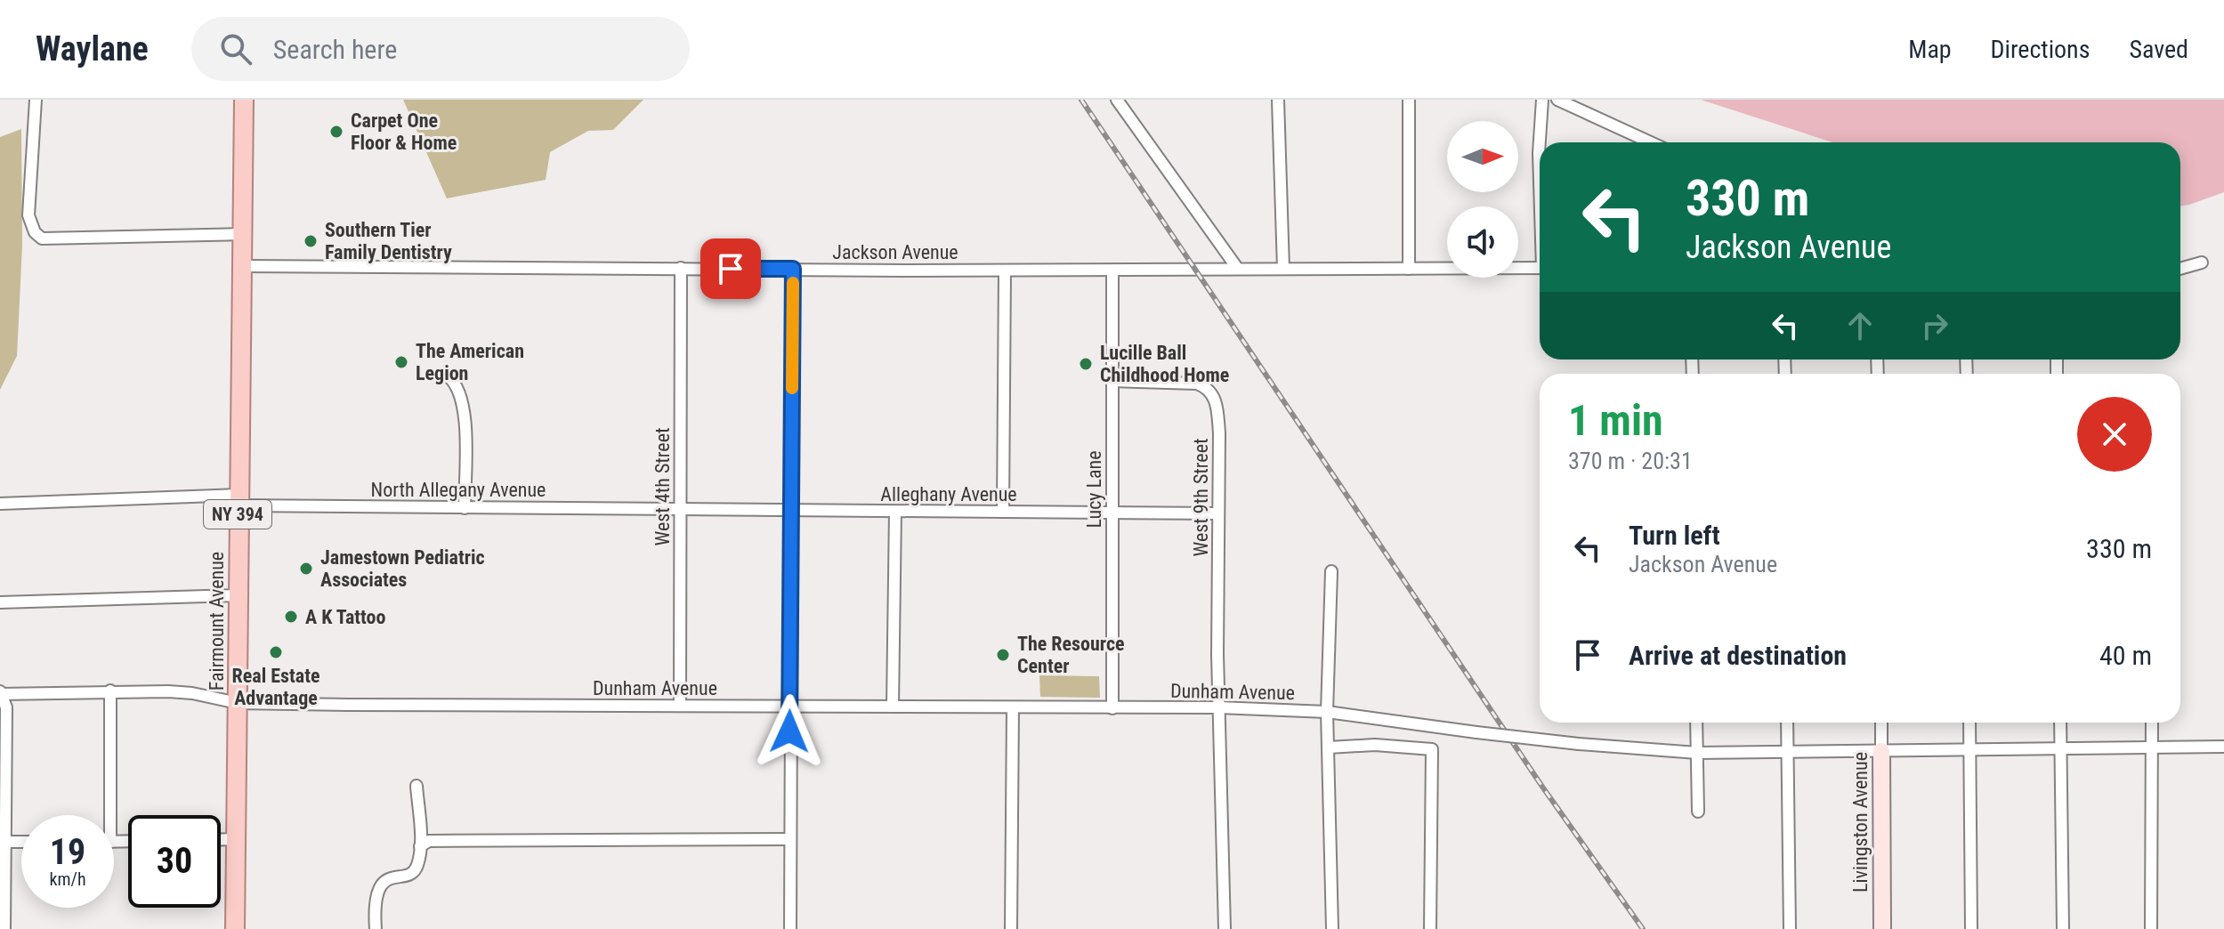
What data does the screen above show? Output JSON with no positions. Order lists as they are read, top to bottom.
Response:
{
  "streets": {
    "main road": ["NY 394", "Fairmount Avenue"],
    "street": [
      "Jackson Avenue",
      "West 4th Street",
      "North Allegany Avenue",
      "Lucy Lane",
      "Alleghany Avenue",
      "West 9th Street",
      "Dunham Avenue",
      "Livingston Avenue"
    ]
  },
  "crossings": [
    ["Jackson Avenue", "West 4th Street"],
    ["Jackson Avenue", "Lucy Lane"],
    ["Jackson Avenue", "Fairmount Avenue"],
    ["West 4th Street", "North Allegany Avenue"],
    ["West 4th Street", "Alleghany Avenue"],
    ["West 4th Street", "Dunham Avenue"],
    ["North Allegany Avenue", "Alleghany Avenue"],
    ["North Allegany Avenue", "Fairmount Avenue"],
    ["Lucy Lane", "Alleghany Avenue"],
    ["Lucy Lane", "West 9th Street"],
    ["Lucy Lane", "Dunham Avenue"],
    ["Alleghany Avenue", "West 9th Street"],
    ["West 9th Street", "Dunham Avenue"],
    ["Fairmount Avenue", "Dunham Avenue"],
    ["Dunham Avenue", "Livingston Avenue"]
  ],
  "places": [
    "Carpet One Floor & Home",
    "Southern Tier Family Dentistry",
    "The American Legion",
    "Lucille Ball Childhood Home",
    "Jamestown Pediatric Associates",
    "A K Tattoo",
    "Real Estate Advantage",
    "The Resource Center"
  ],
  "north": "right",
  "page": {
    "header": "Waylane",
    "search": "Search here",
    "nav": ["Map", "Directions", "Saved"],
    "turn": ["330 m", "Jackson Avenue"],
    "heading": ["1 min", "370 m · 20:31"],
    "list": [
      {
        "name": "Turn left",
        "note": "Jackson Avenue",
        "value": "330 m"
      },
      {
        "name": "Arrive at destination",
        "value": "40 m"
      }
    ],
    "speed": "19 km/h",
    "limit": "30"
  }
}
